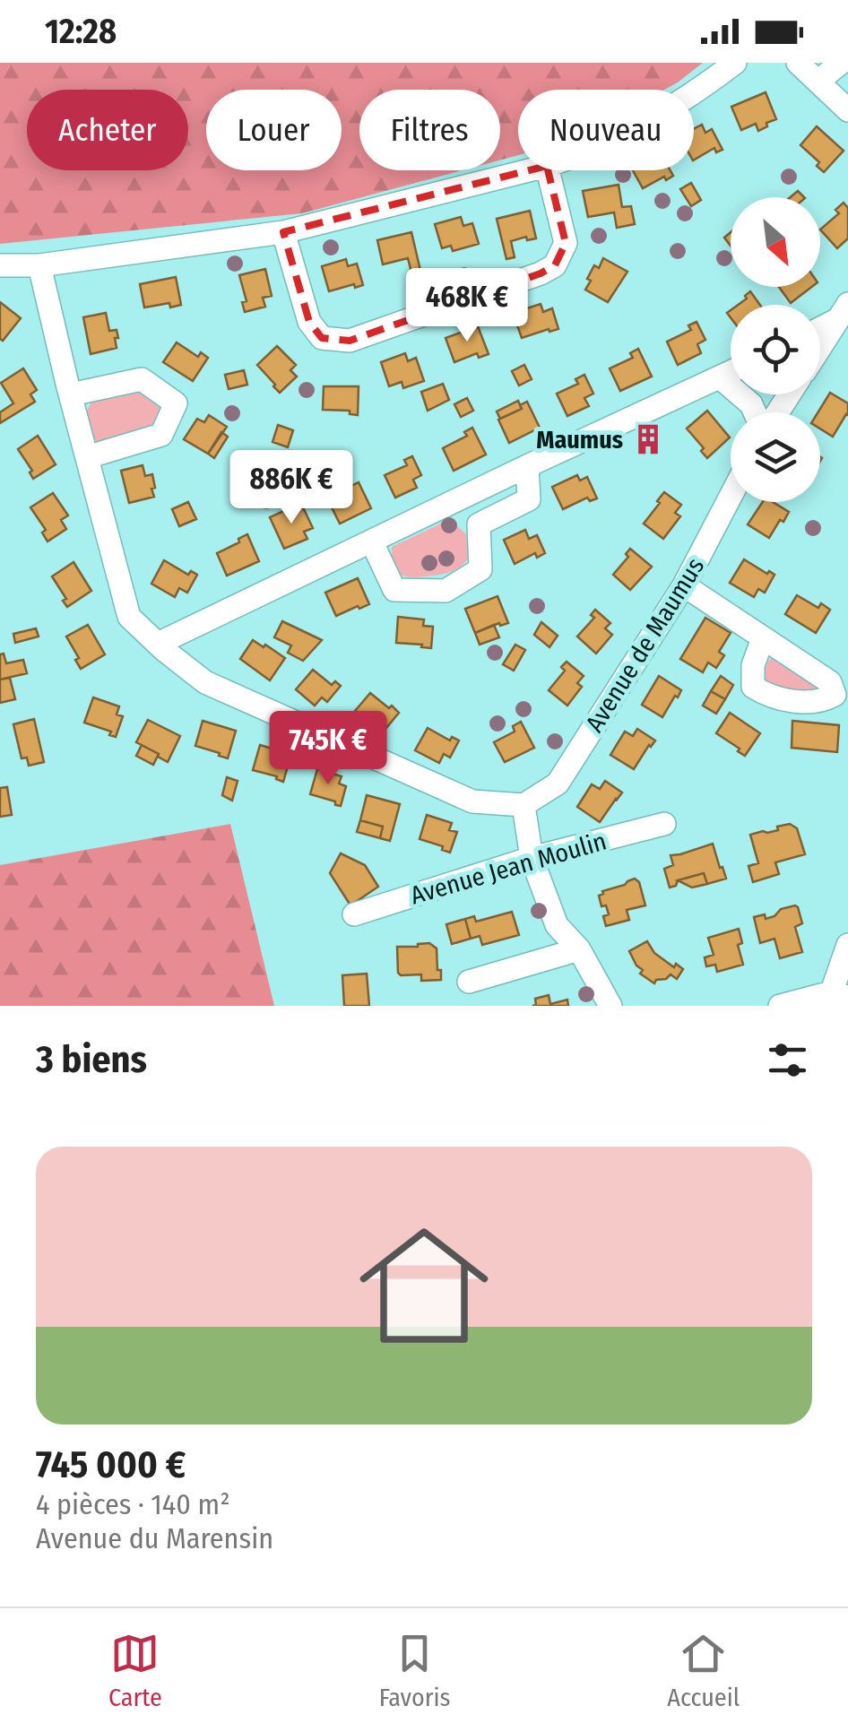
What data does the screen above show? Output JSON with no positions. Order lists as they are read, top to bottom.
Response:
{
  "streets": {
    "street": ["Avenue de Maumus", "Avenue Jean Moulin"]
  },
  "places": {
    "building": ["Maumus"]
  },
  "north": "bottom right",
  "page": {
    "status": "12:28",
    "chip": [
      "Acheter",
      "Louer",
      "Filtres",
      "Nouveau"
    ],
    "price": ["468K €", "886K €", "745K €"],
    "heading": "3 biens",
    "list": [
      {
        "name": "745 000 €",
        "note": "4 pièces · 140 m² · Avenue du Marensin"
      }
    ],
    "tabs": ["Carte", "Favoris", "Accueil"]
  }
}
